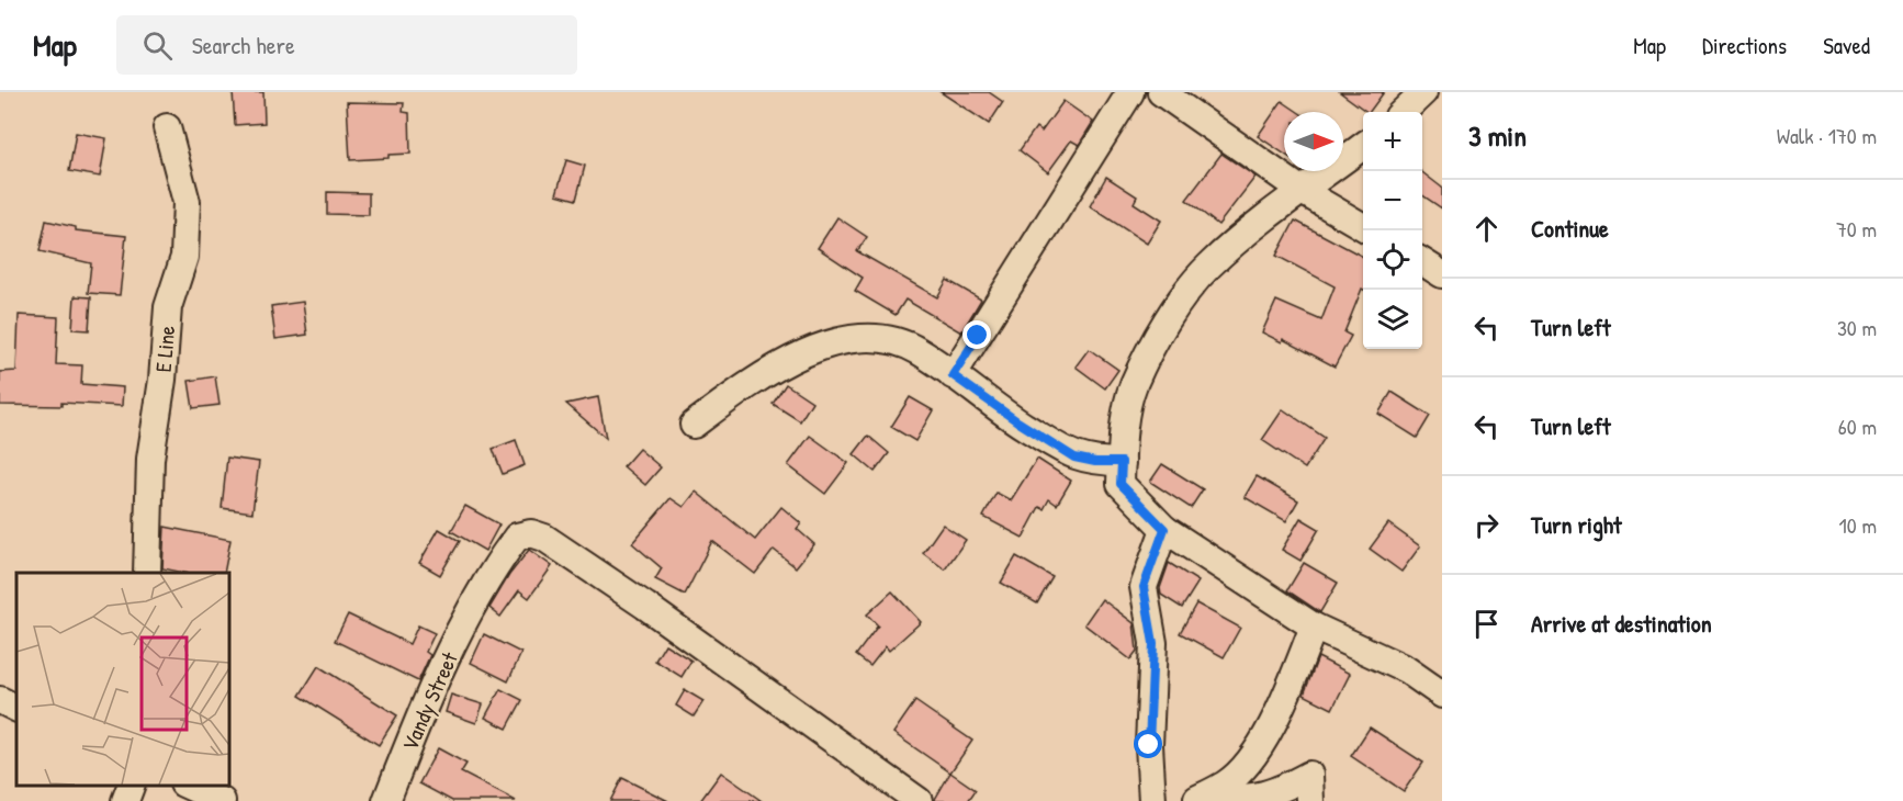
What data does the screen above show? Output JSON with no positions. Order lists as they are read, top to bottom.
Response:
{
  "streets": {
    "street": ["E Line", "Vandy Street"]
  },
  "north": "right",
  "page": {
    "header": "Map",
    "search": "Search here",
    "nav": ["Map", "Directions", "Saved"],
    "heading": ["3 min", "Walk · 170 m"],
    "map_buttons": ["+", "−"],
    "list": [
      ["Continue", "70 m"],
      ["Turn left", "30 m"],
      ["Turn left", "60 m"],
      ["Turn right", "10 m"],
      "Arrive at destination"
    ]
  }
}
